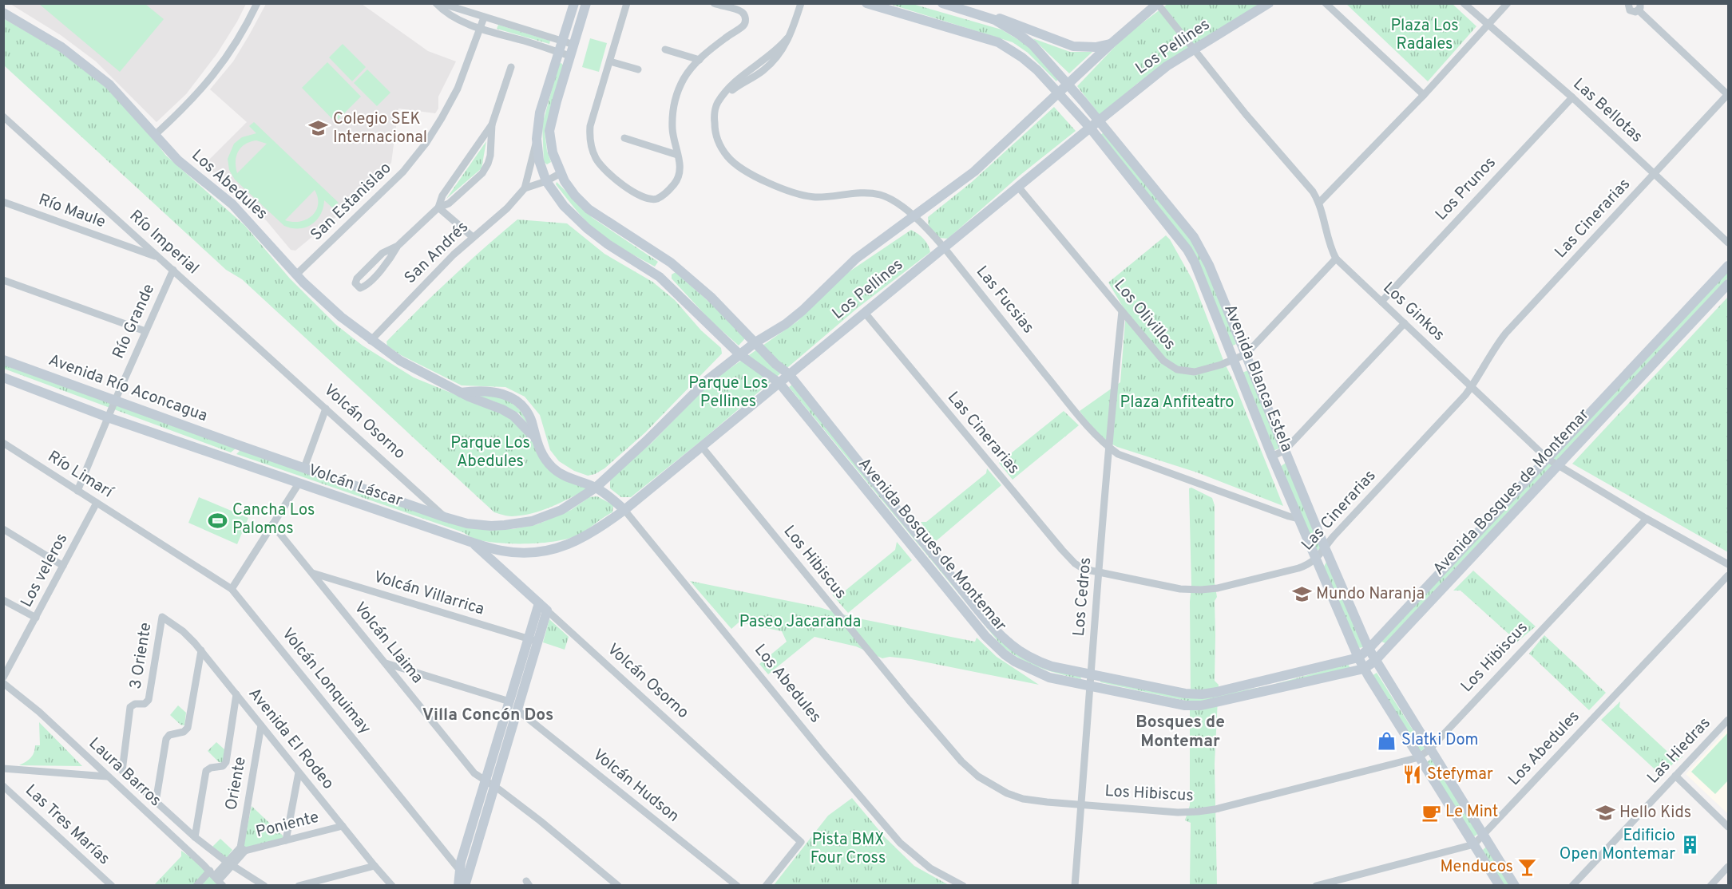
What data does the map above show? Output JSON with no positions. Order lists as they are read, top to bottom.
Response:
{
  "streets": {
    "street": [
      "Los Pellines",
      "Las Bellotas",
      "Los Abedules",
      "Los Prunos",
      "San Estanislao",
      "Río Maule",
      "Las Cinerarias",
      "Río Imperial",
      "San Andrés",
      "Las Fucsias",
      "Los Ginkos",
      "Los Olivillos",
      "Río Grande",
      "Avenida Blanca Estela",
      "Avenida Río Aconcagua",
      "Volcán Osorno",
      "Río Limarí",
      "Volcán Láscar",
      "Avenida Bosques de Montemar",
      "Los Hibiscus",
      "Los veleros",
      "Volcán Villarrica",
      "Los Cedros",
      "Volcán Llaima",
      "3 Oriente",
      "Volcán Lonquimay",
      "Avenida El Rodeo",
      "Las Hiedras",
      "Laura Barros",
      "Oriente",
      "Volcán Hudson",
      "Las Tres Marías",
      "Poniente"
    ]
  },
  "crossings": [
    ["Los Pellines", "Los Abedules"],
    ["Los Pellines", "Las Cinerarias"],
    ["Los Pellines", "Las Fucsias"],
    ["Los Pellines", "Los Ginkos"],
    ["Los Pellines", "Los Olivillos"],
    ["Los Pellines", "Avenida Blanca Estela"],
    ["Los Pellines", "Volcán Osorno"],
    ["Los Pellines", "Volcán Láscar"],
    ["Los Pellines", "Avenida Bosques de Montemar"],
    ["Los Pellines", "Los Hibiscus"],
    ["Las Bellotas", "Los Prunos"],
    ["Las Bellotas", "Las Cinerarias"],
    ["Los Abedules", "San Estanislao"],
    ["Los Abedules", "San Andrés"],
    ["Los Abedules", "Avenida Blanca Estela"],
    ["Los Prunos", "Los Ginkos"],
    ["Río Maule", "Río Imperial"],
    ["Las Cinerarias", "Los Ginkos"],
    ["Las Cinerarias", "Avenida Blanca Estela"],
    ["Las Cinerarias", "Los Cedros"],
    ["Río Imperial", "Río Grande"],
    ["Río Imperial", "Volcán Osorno"],
    ["San Andrés", "Avenida Bosques de Montemar"],
    ["Las Fucsias", "Avenida Blanca Estela"],
    ["Las Fucsias", "Los Cedros"],
    ["Los Ginkos", "Los Olivillos"],
    ["Los Ginkos", "Avenida Bosques de Montemar"],
    ["Los Ginkos", "Los Hibiscus"],
    ["Los Olivillos", "Avenida Blanca Estela"],
    ["Los Olivillos", "Los Cedros"],
    ["Río Grande", "Avenida Río Aconcagua"],
    ["Río Grande", "Río Limarí"],
    ["Avenida Blanca Estela", "Avenida Bosques de Montemar"],
    ["Avenida Blanca Estela", "Los Hibiscus"],
    ["Avenida Río Aconcagua", "Volcán Láscar"],
    ["Volcán Osorno", "Volcán Láscar"],
    ["Río Limarí", "Los veleros"],
    ["Río Limarí", "Volcán Lonquimay"],
    ["Avenida Bosques de Montemar", "Los Cedros"],
    ["Los Hibiscus", "Los Cedros"],
    ["Volcán Villarrica", "Volcán Llaima"],
    ["3 Oriente", "Avenida El Rodeo"],
    ["Avenida El Rodeo", "Oriente"],
    ["Avenida El Rodeo", "Poniente"],
    ["Oriente", "Poniente"]
  ],
  "districts": ["Villa Concón Dos", "Bosques de Montemar"],
  "parks": [
    "Plaza Los Radales",
    "Parque Los Pellines",
    "Plaza Anfiteatro",
    "Parque Los Abedules",
    "Paseo Jacaranda",
    "Pista BMX Four Cross"
  ],
  "places": {
    "school or university": ["Colegio SEK Internacional", "Mundo Naranja", "Hello Kids"],
    "sports": ["Cancha Los Palomos"],
    "shop": ["Slatki Dom"],
    "restaurant": ["Stefymar"],
    "cafe": ["Le Mint"],
    "building": ["Edificio Open Montemar"],
    "bar": ["Menducos"]
  }
}
